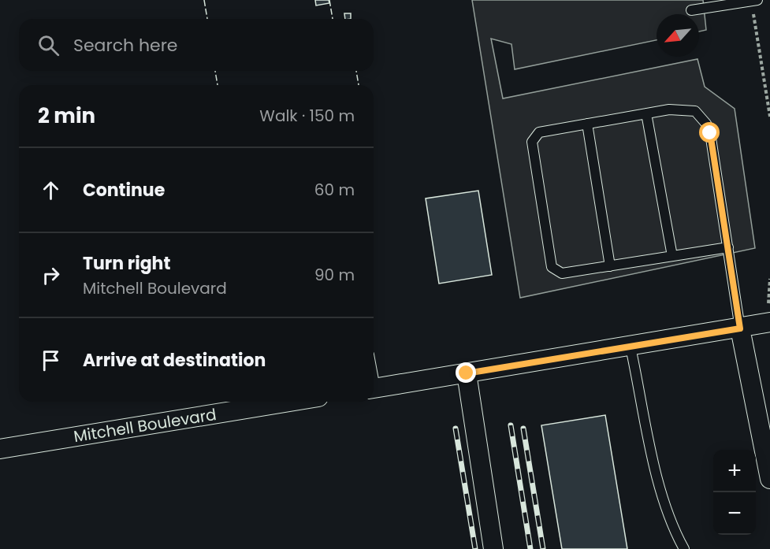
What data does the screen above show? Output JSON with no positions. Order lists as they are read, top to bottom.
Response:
{
  "streets": {
    "street": ["Mitchell Boulevard"]
  },
  "north": "bottom left",
  "page": {
    "search": "Search here",
    "heading": ["2 min", "Walk · 150 m"],
    "list": [
      ["Continue", "60 m"],
      ["Turn right", "Mitchell Boulevard", "90 m"],
      "Arrive at destination"
    ],
    "map_buttons": ["+", "−"]
  }
}
